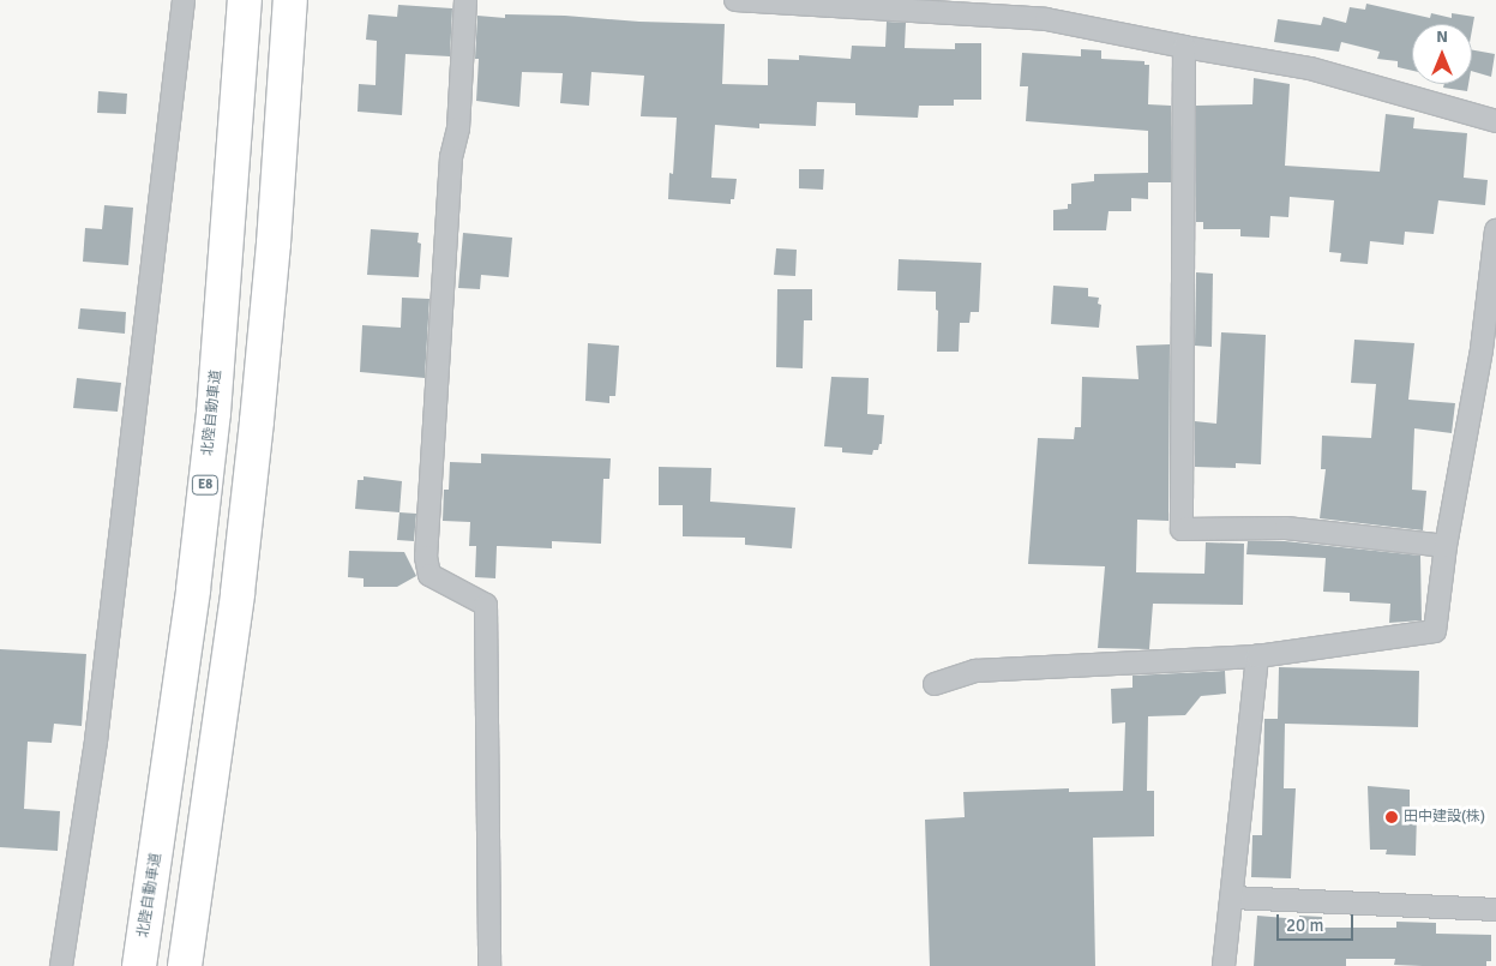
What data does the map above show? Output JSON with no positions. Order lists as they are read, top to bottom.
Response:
{
  "streets": {
    "highway": ["北陸自動車道", "E8"]
  },
  "places": ["田中建設(株)"],
  "scale_bar": "20 m",
  "north": "top"
}
